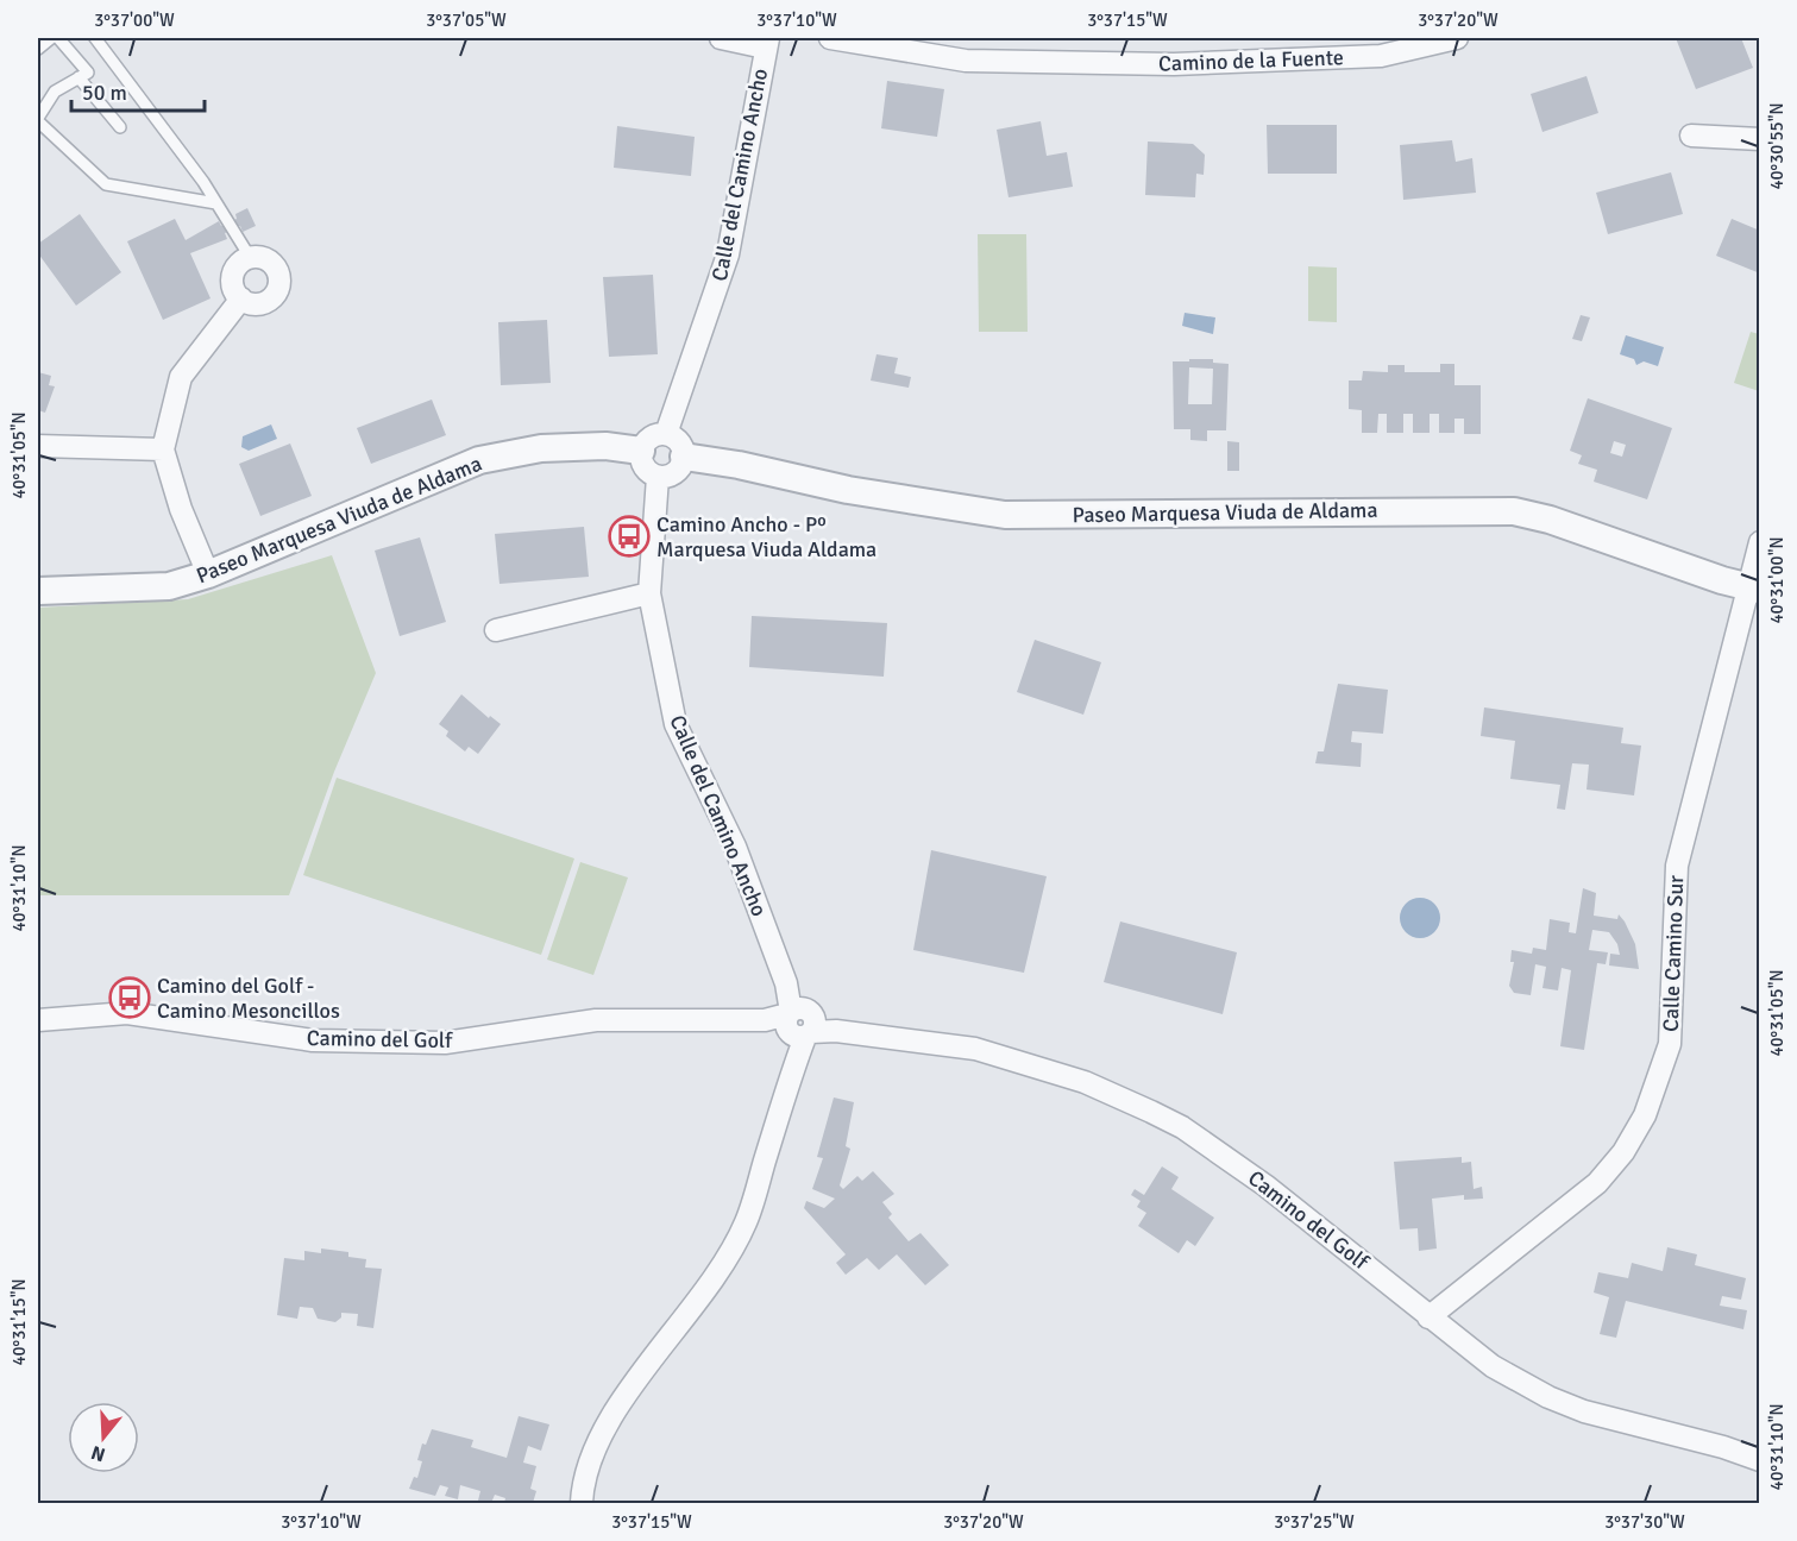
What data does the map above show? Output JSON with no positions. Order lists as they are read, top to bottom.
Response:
{
  "streets": {
    "street": [
      "Camino de la Fuente",
      "Calle del Camino Ancho",
      "Paseo Marquesa Viuda de Aldama",
      "Calle Camino Sur",
      "Camino del Golf"
    ]
  },
  "crossings": [
    ["Calle del Camino Ancho", "Paseo Marquesa Viuda de Aldama"],
    ["Calle del Camino Ancho", "Camino del Golf"],
    ["Paseo Marquesa Viuda de Aldama", "Calle Camino Sur"],
    ["Calle Camino Sur", "Camino del Golf"]
  ],
  "places": {
    "bus stop": ["Camino Ancho - Pº Marquesa Viuda Aldama", "Camino del Golf - Camino Mesoncillos"]
  },
  "scale_bar": "50 m",
  "north": "bottom",
  "coordinates": [
    "3°37'00\"W",
    "3°37'05\"W",
    "3°37'10\"W",
    "3°37'15\"W",
    "3°37'20\"W",
    "40°30'55\"N",
    "40°31'05\"N",
    "40°31'00\"N",
    "40°31'10\"N",
    "40°31'15\"N",
    "3°37'25\"W",
    "3°37'30\"W"
  ]
}
